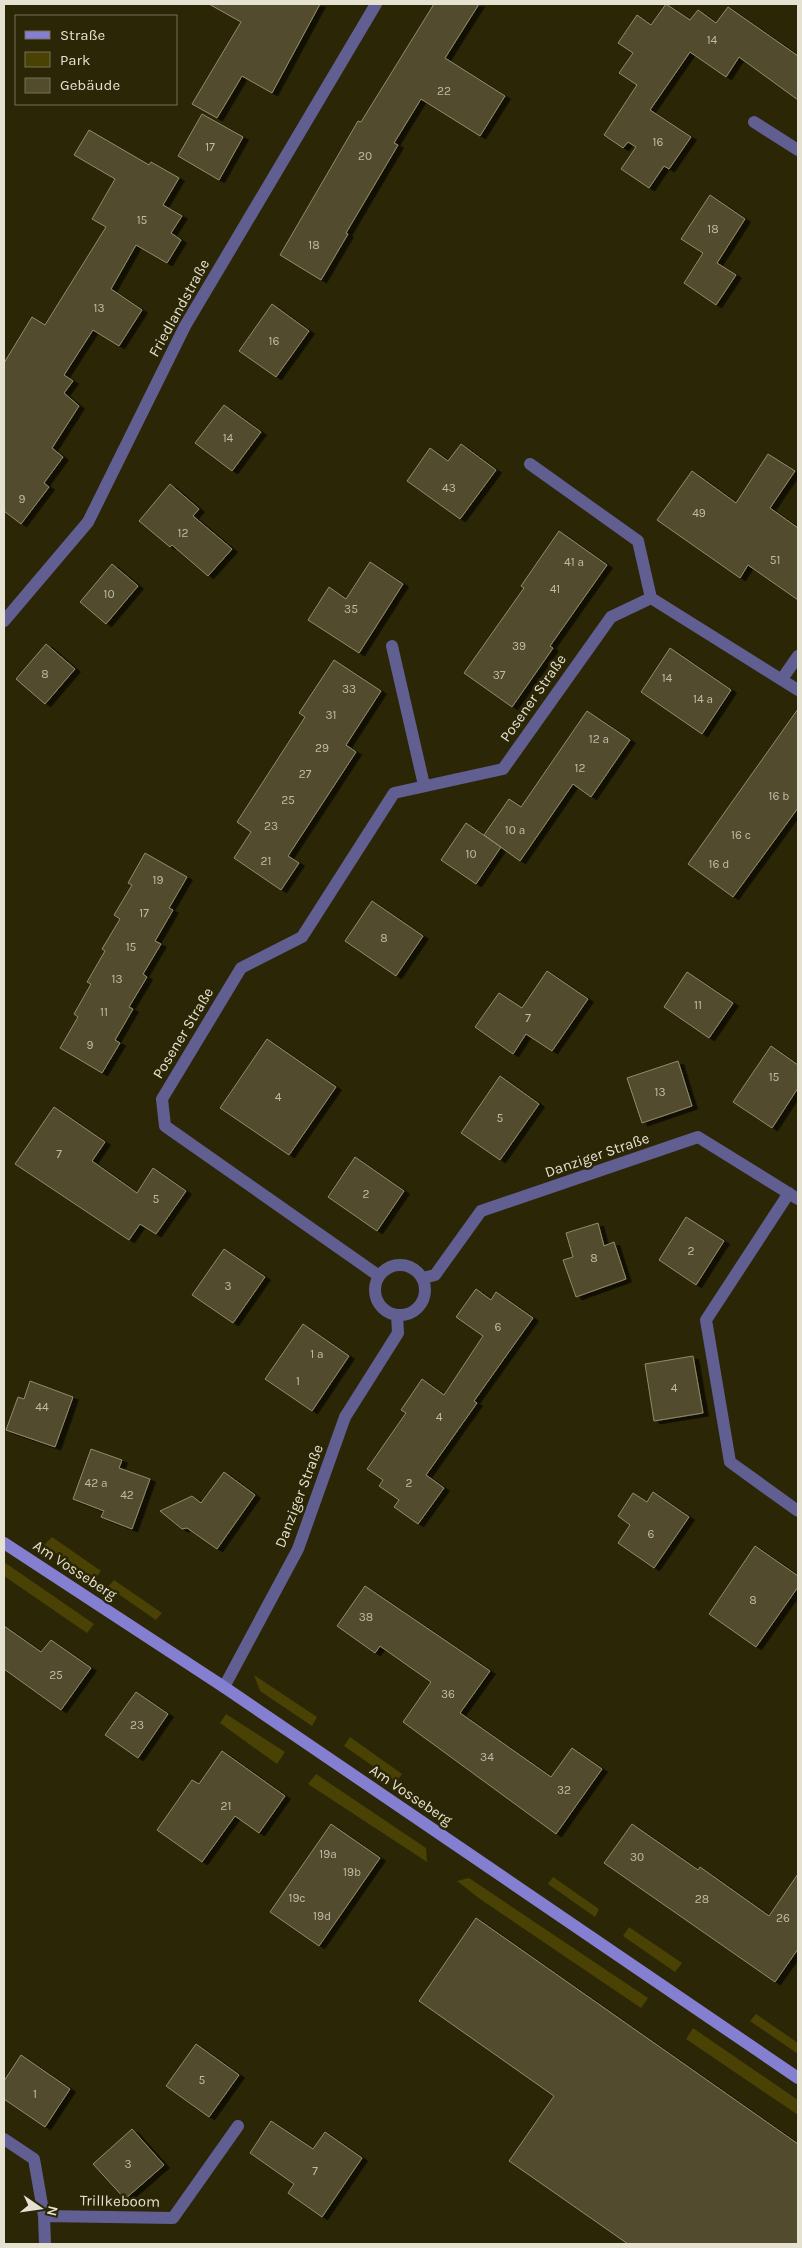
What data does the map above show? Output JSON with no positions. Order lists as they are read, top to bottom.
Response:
{
  "streets": {
    "street": [
      "Friedlandstraße",
      "Posener Straße",
      "Danziger Straße",
      "Am Vosseberg",
      "Trillkeboom"
    ]
  },
  "crossings": [
    ["Posener Straße", "Danziger Straße"],
    ["Danziger Straße", "Am Vosseberg"]
  ],
  "house_numbers": [
    "14",
    "22",
    "16",
    "17",
    "20",
    "15",
    "18",
    "18",
    "13",
    "16",
    "14",
    "43",
    "9",
    "49",
    "12",
    "51",
    "41 a",
    "41",
    "10",
    "35",
    "39",
    "8",
    "37",
    "14",
    "33",
    "14 a",
    "31",
    "12 a",
    "29",
    "12",
    "27",
    "16 b",
    "25",
    "23",
    "10 a",
    "16 c",
    "10",
    "21",
    "16 d",
    "19",
    "17",
    "8",
    "15",
    "13",
    "11",
    "11",
    "7",
    "9",
    "15",
    "13",
    "4",
    "5",
    "7",
    "2",
    "5",
    "2",
    "8",
    "3",
    "6",
    "1 a",
    "1",
    "4",
    "44",
    "4",
    "42 a",
    "2",
    "42",
    "6",
    "8",
    "38",
    "25",
    "36",
    "23",
    "34",
    "32",
    "21",
    "19a",
    "30",
    "19b",
    "19c",
    "28",
    "19d",
    "26",
    "5",
    "1",
    "3",
    "7"
  ],
  "legend": ["Straße", "Park", "Gebäude"],
  "north": "right"
}
